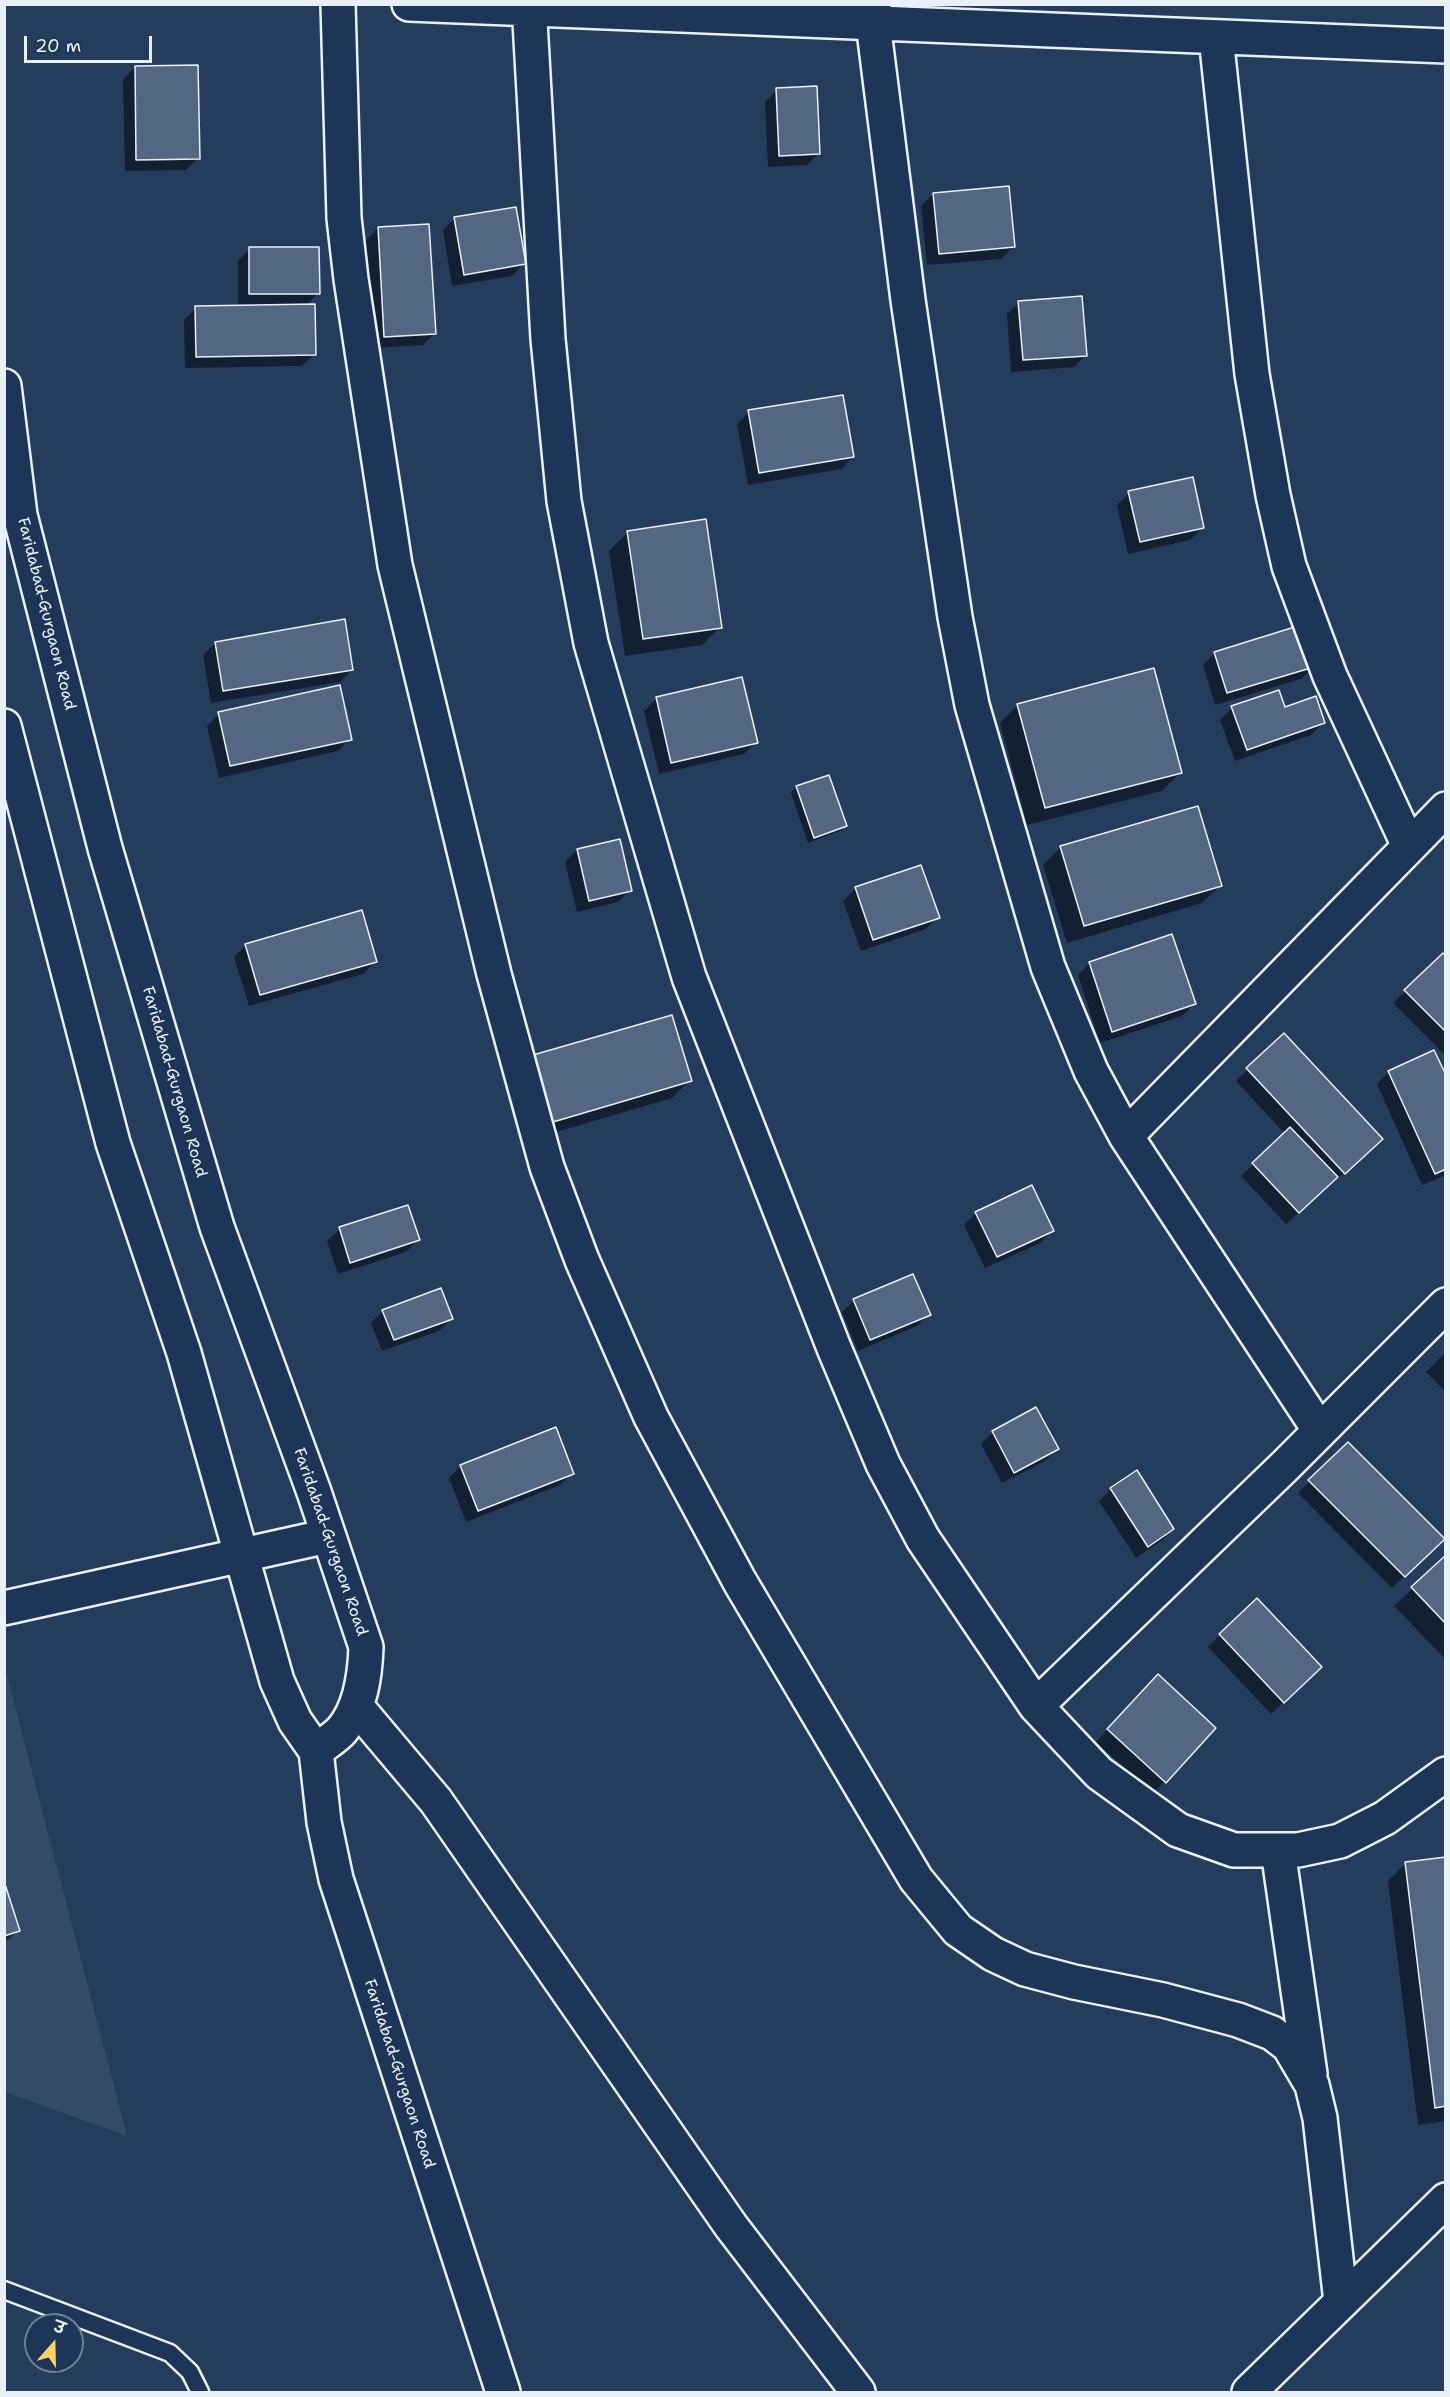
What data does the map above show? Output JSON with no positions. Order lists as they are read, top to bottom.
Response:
{
  "streets": {
    "street": ["Faridabad-Gurgaon Road"]
  },
  "scale_bar": "20 m",
  "north": "top"
}
